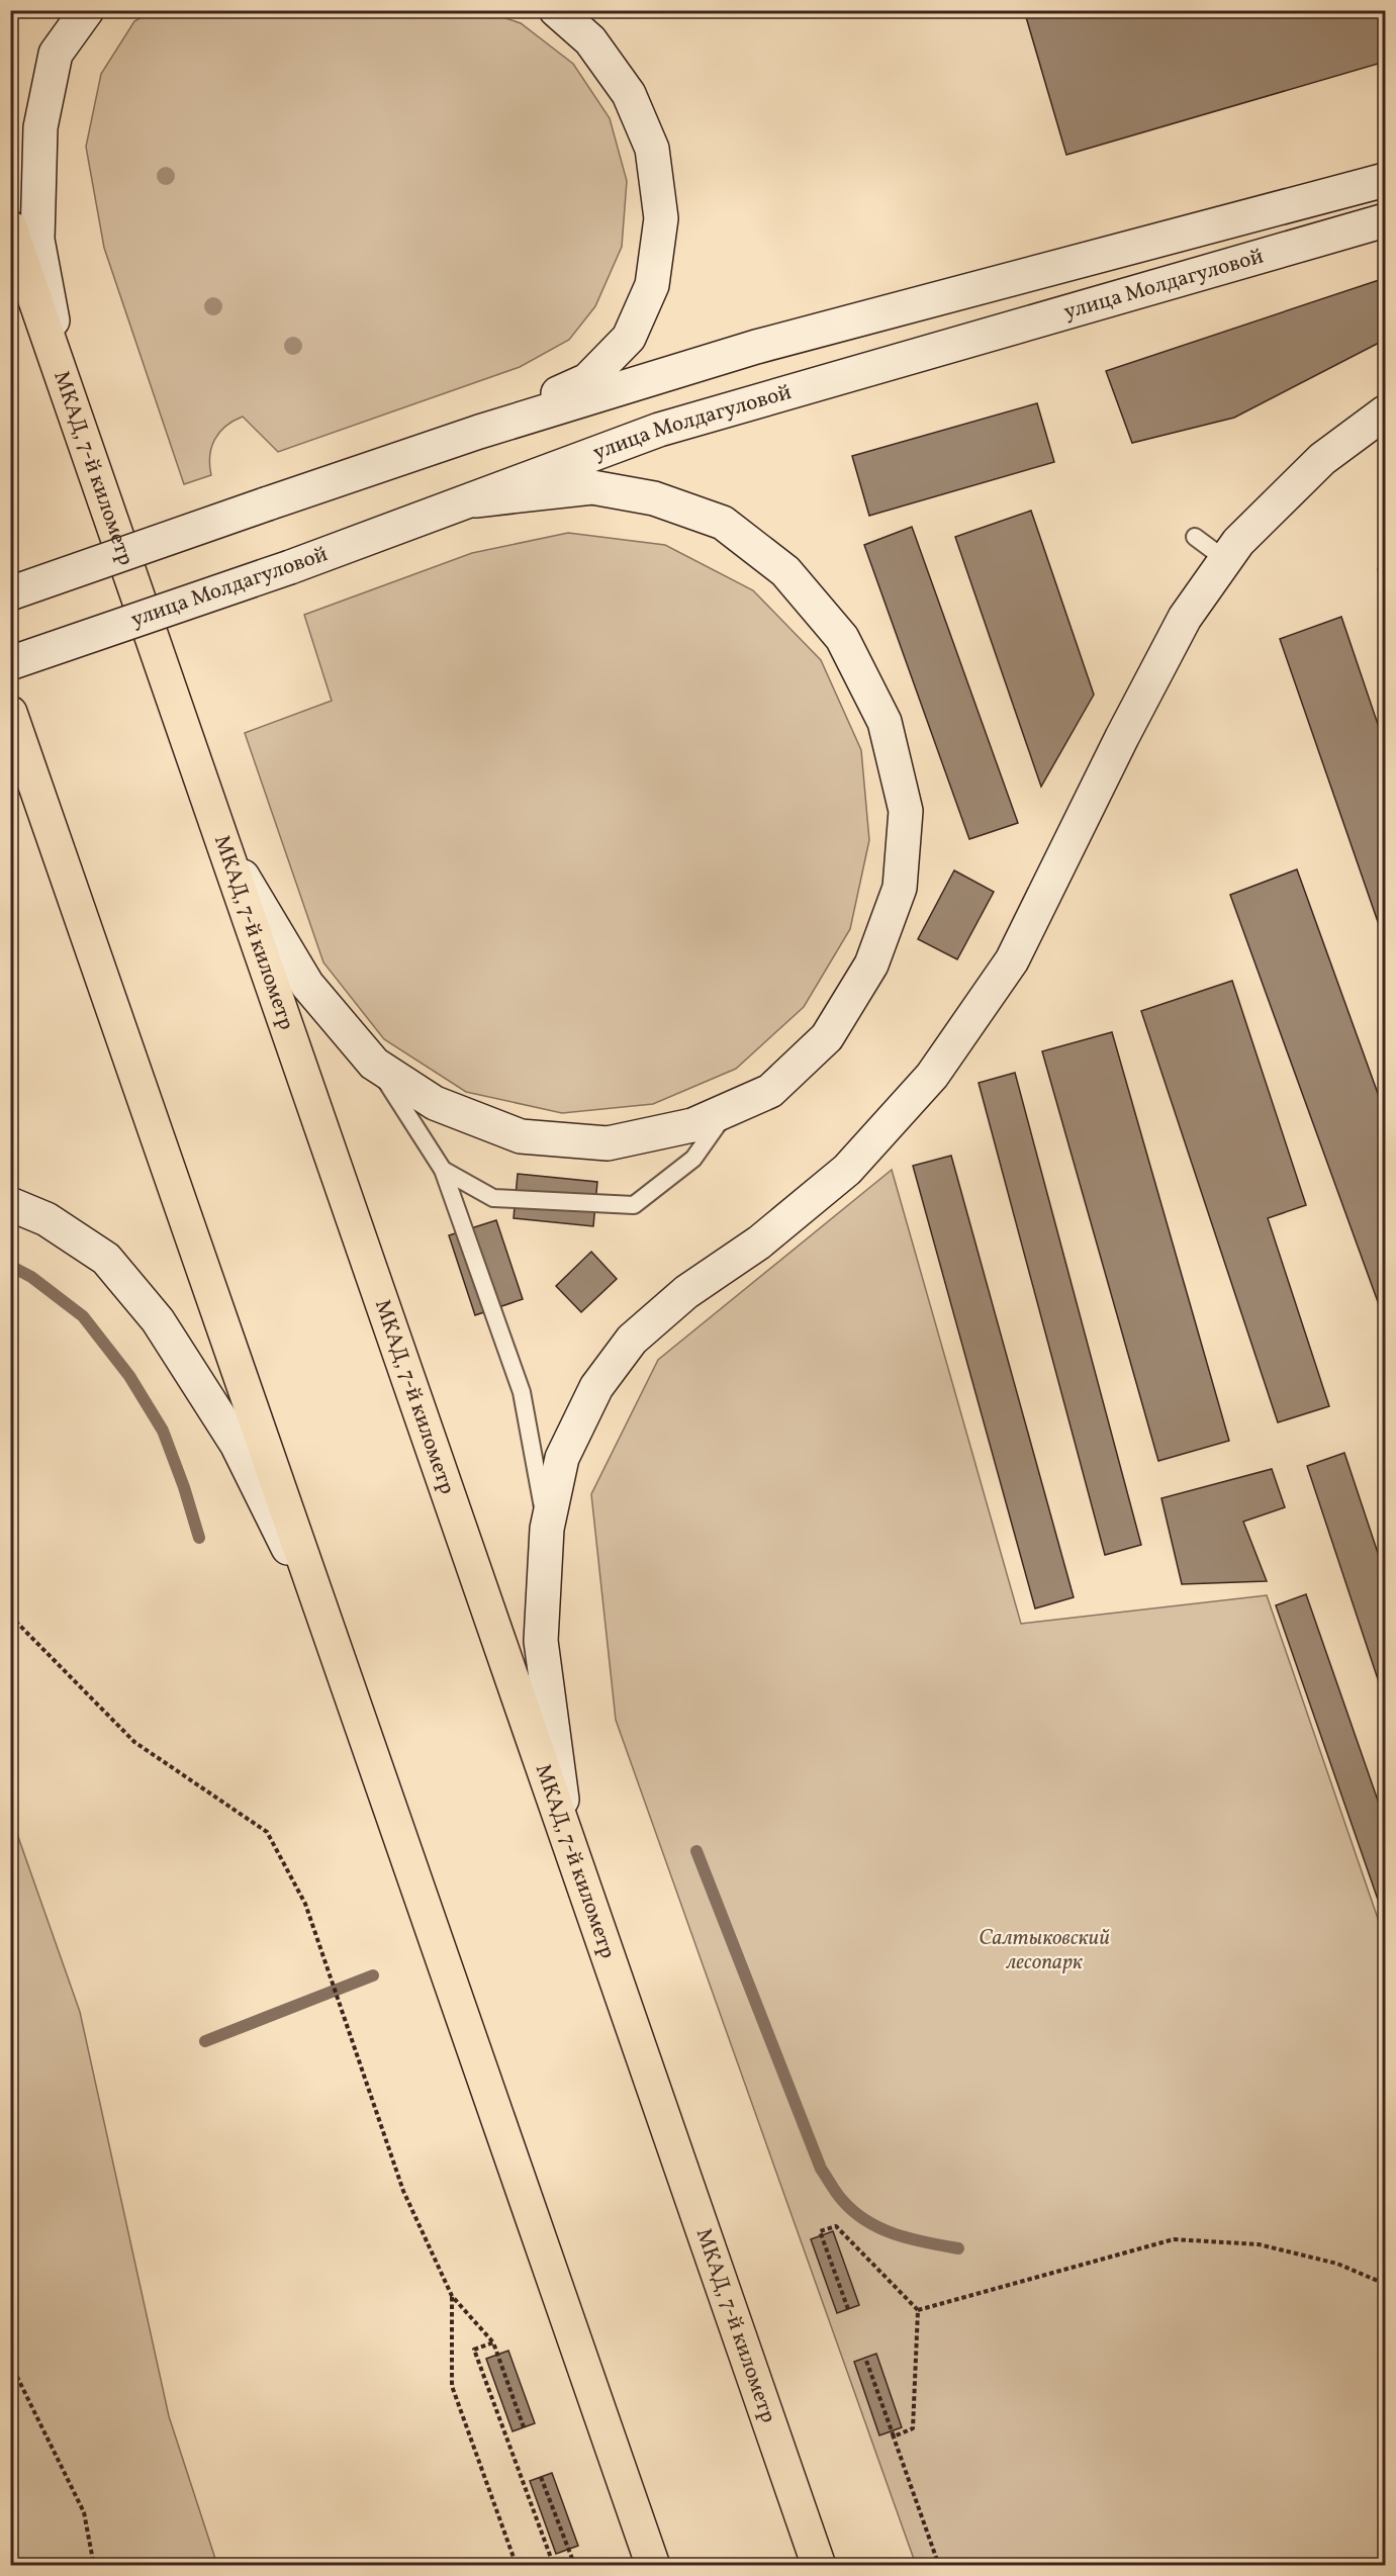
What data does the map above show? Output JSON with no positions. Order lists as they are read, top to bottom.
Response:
{
  "streets": {
    "highway": ["МКАД, 7-й километр"],
    "main road": ["улица Молдагуловой"]
  },
  "parks": ["Салтыковский лесопарк"]
}
